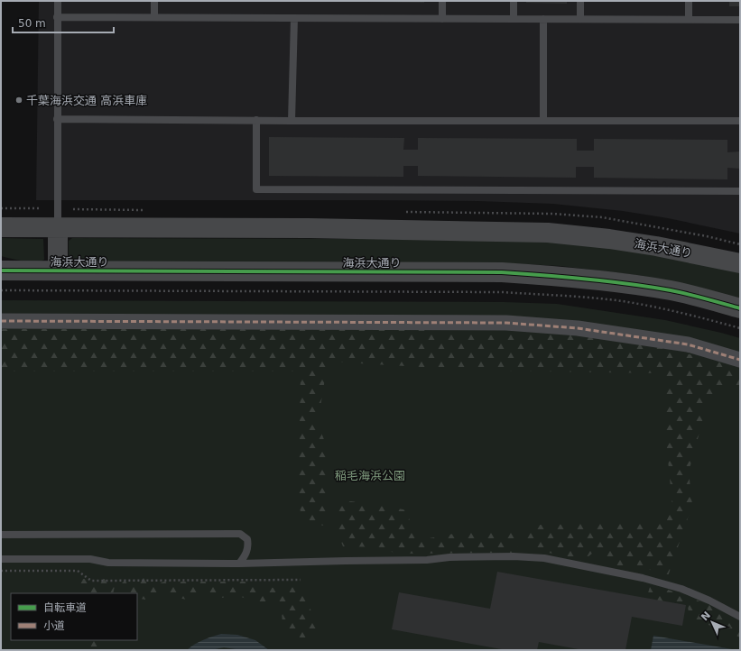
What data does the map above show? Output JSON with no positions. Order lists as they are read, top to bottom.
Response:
{
  "streets": {
    "street": ["海浜大通り"]
  },
  "parks": ["稲毛海浜公園"],
  "places": ["千葉海浜交通 高浜車庫"],
  "legend": ["自転車道", "小道"],
  "scale_bar": "50 m",
  "north": "top left"
}
